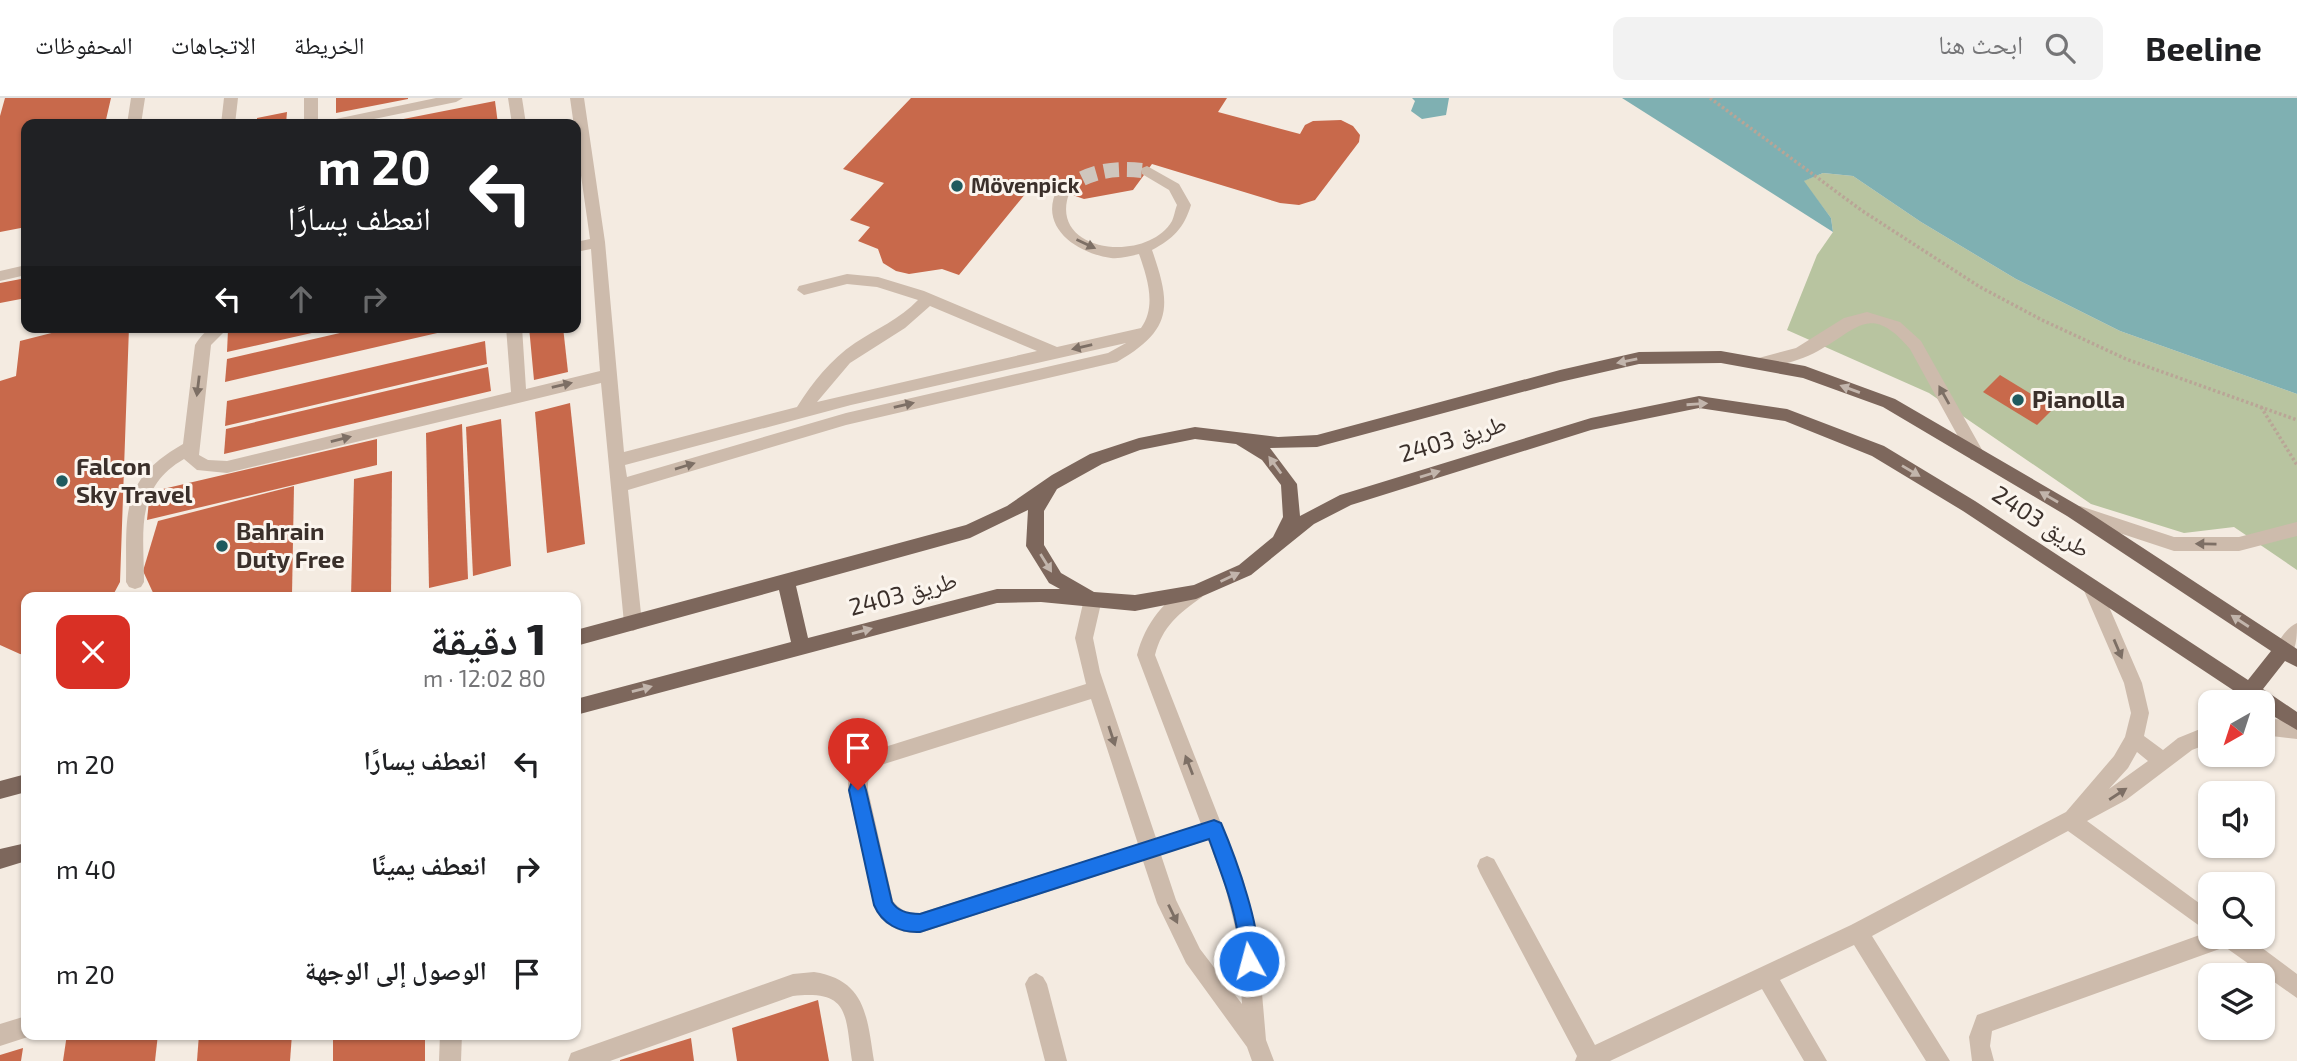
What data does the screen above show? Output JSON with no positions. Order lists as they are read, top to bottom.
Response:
{
  "streets": {
    "main road": ["طريق 2403"]
  },
  "places": [
    "Mövenpick",
    "Pianolla",
    "Falcon Sky Travel",
    "Bahrain Duty Free"
  ],
  "north": "bottom left",
  "page": {
    "header": "Beeline",
    "search": "ابحث هنا",
    "nav": ["الخريطة", "الاتجاهات", "المحفوظات"],
    "turn": ["20 m", "انعطف يسارًا"],
    "heading": ["1 دقيقة", "80 m · 12:02"],
    "list": [
      {
        "name": "انعطف يسارًا",
        "value": "20 m"
      },
      {
        "name": "انعطف يمينًا",
        "value": "40 m"
      },
      {
        "name": "الوصول إلى الوجهة",
        "value": "20 m"
      }
    ]
  }
}
